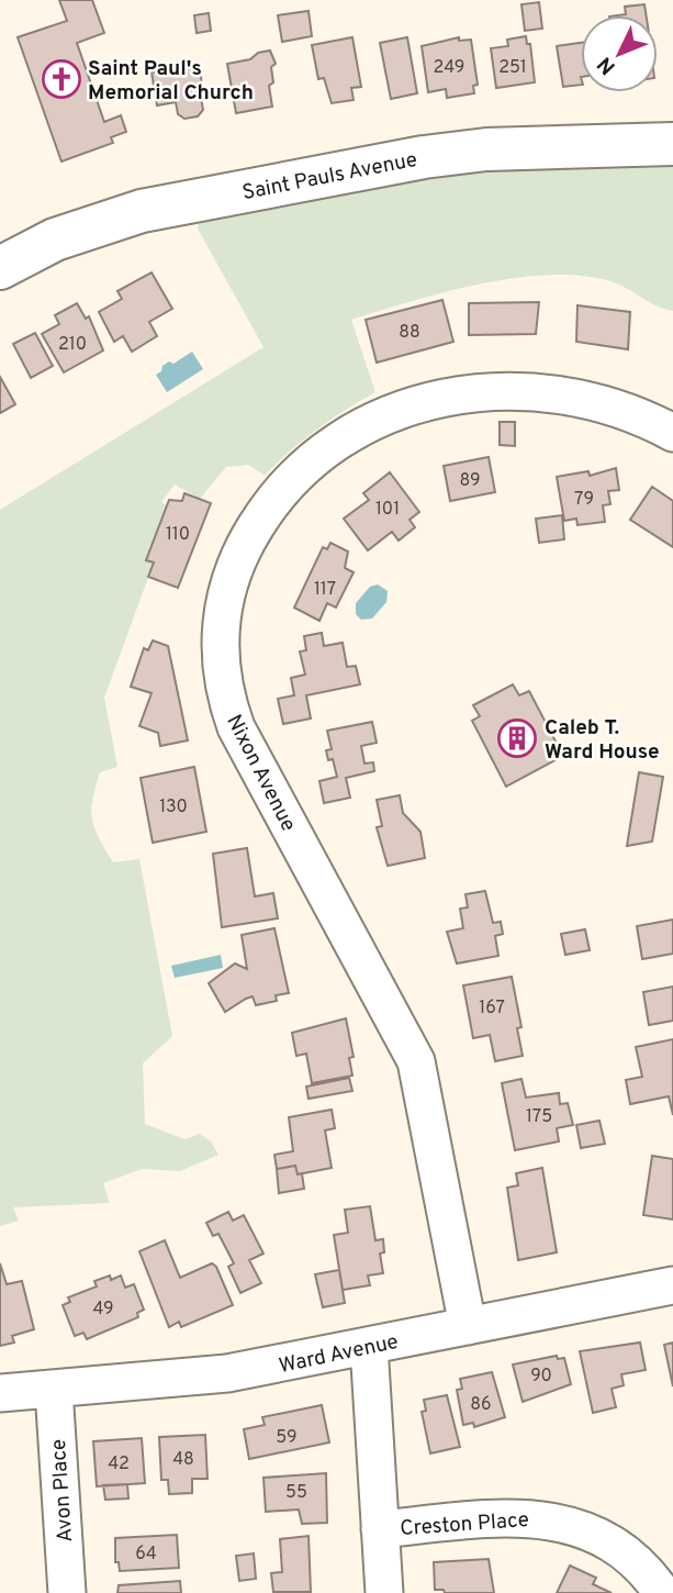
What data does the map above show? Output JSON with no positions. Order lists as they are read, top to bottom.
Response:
{
  "streets": {
    "main road": ["Saint Pauls Avenue"],
    "street": [
      "Nixon Avenue",
      "Ward Avenue",
      "Avon Place",
      "Creston Place"
    ]
  },
  "crossings": [
    ["Nixon Avenue", "Ward Avenue"],
    ["Ward Avenue", "Avon Place"]
  ],
  "places": {
    "church": ["Saint Paul's Memorial Church"],
    "building": ["Caleb T. Ward House"]
  },
  "house_numbers": [
    "249",
    "251",
    "88",
    "210",
    "89",
    "79",
    "101",
    "110",
    "117",
    "130",
    "167",
    "175",
    "49",
    "90",
    "86",
    "59",
    "48",
    "42",
    "55",
    "64"
  ],
  "north": "bottom left"
}
